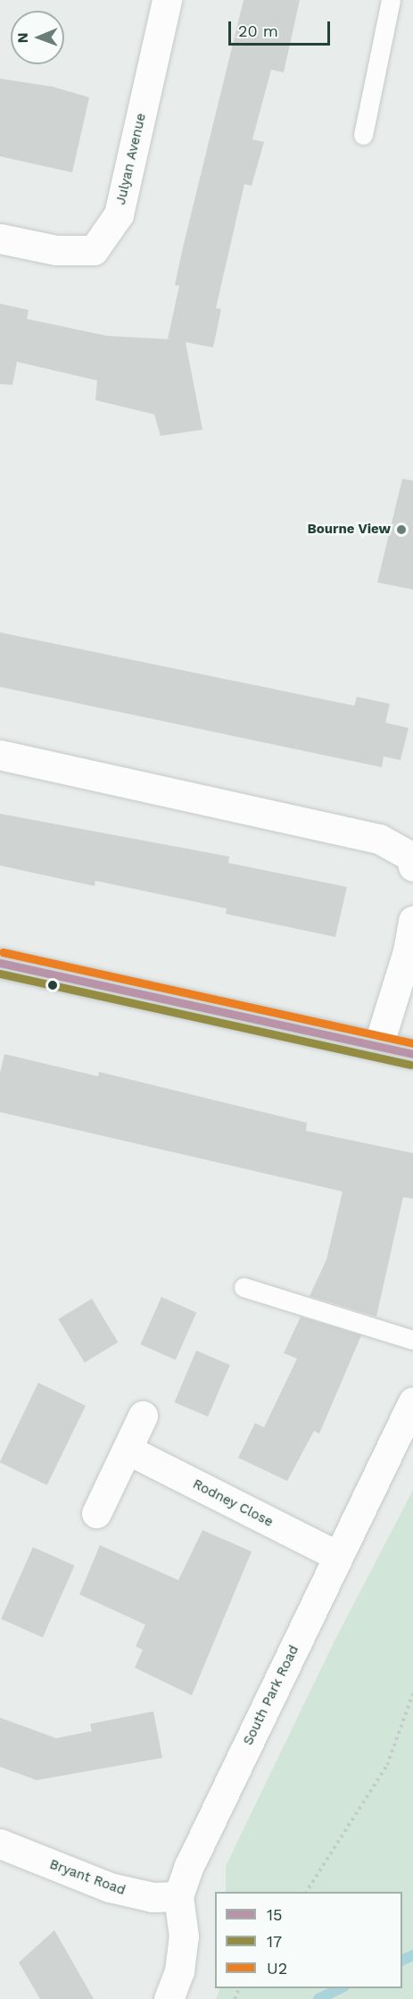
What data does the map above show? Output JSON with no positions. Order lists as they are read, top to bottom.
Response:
{
  "streets": {
    "street": [
      "Julyan Avenue",
      "Rodney Close",
      "South Park Road",
      "Bryant Road"
    ]
  },
  "crossings": [
    ["Rodney Close", "South Park Road"],
    ["South Park Road", "Bryant Road"]
  ],
  "places": ["Bourne View"],
  "lines": ["transit line U2", "transit line 15", "transit line 17"],
  "legend": ["15", "17", "U2"],
  "scale_bar": "20 m",
  "north": "left"
}
